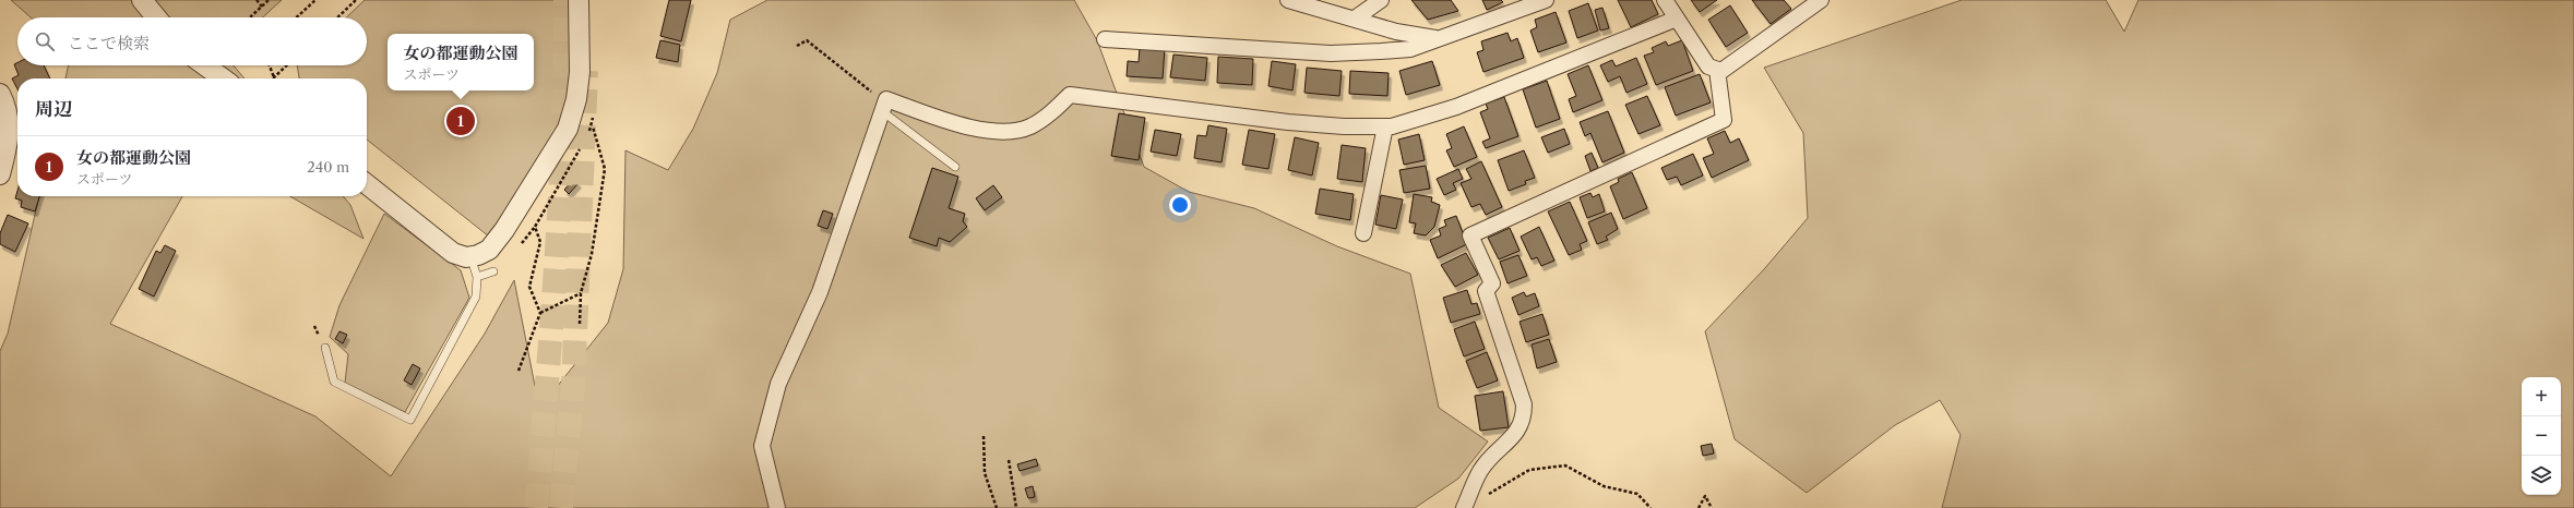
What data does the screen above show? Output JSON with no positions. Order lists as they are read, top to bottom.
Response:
{
  "page": {
    "search": "ここで検索",
    "popup": ["女の都運動公園", "スポーツ"],
    "heading": "周辺",
    "pins": "1",
    "list": [
      {
        "mark": "1",
        "name": "女の都運動公園",
        "note": "スポーツ",
        "value": "240 m"
      }
    ],
    "map_buttons": ["+", "−"]
  }
}
